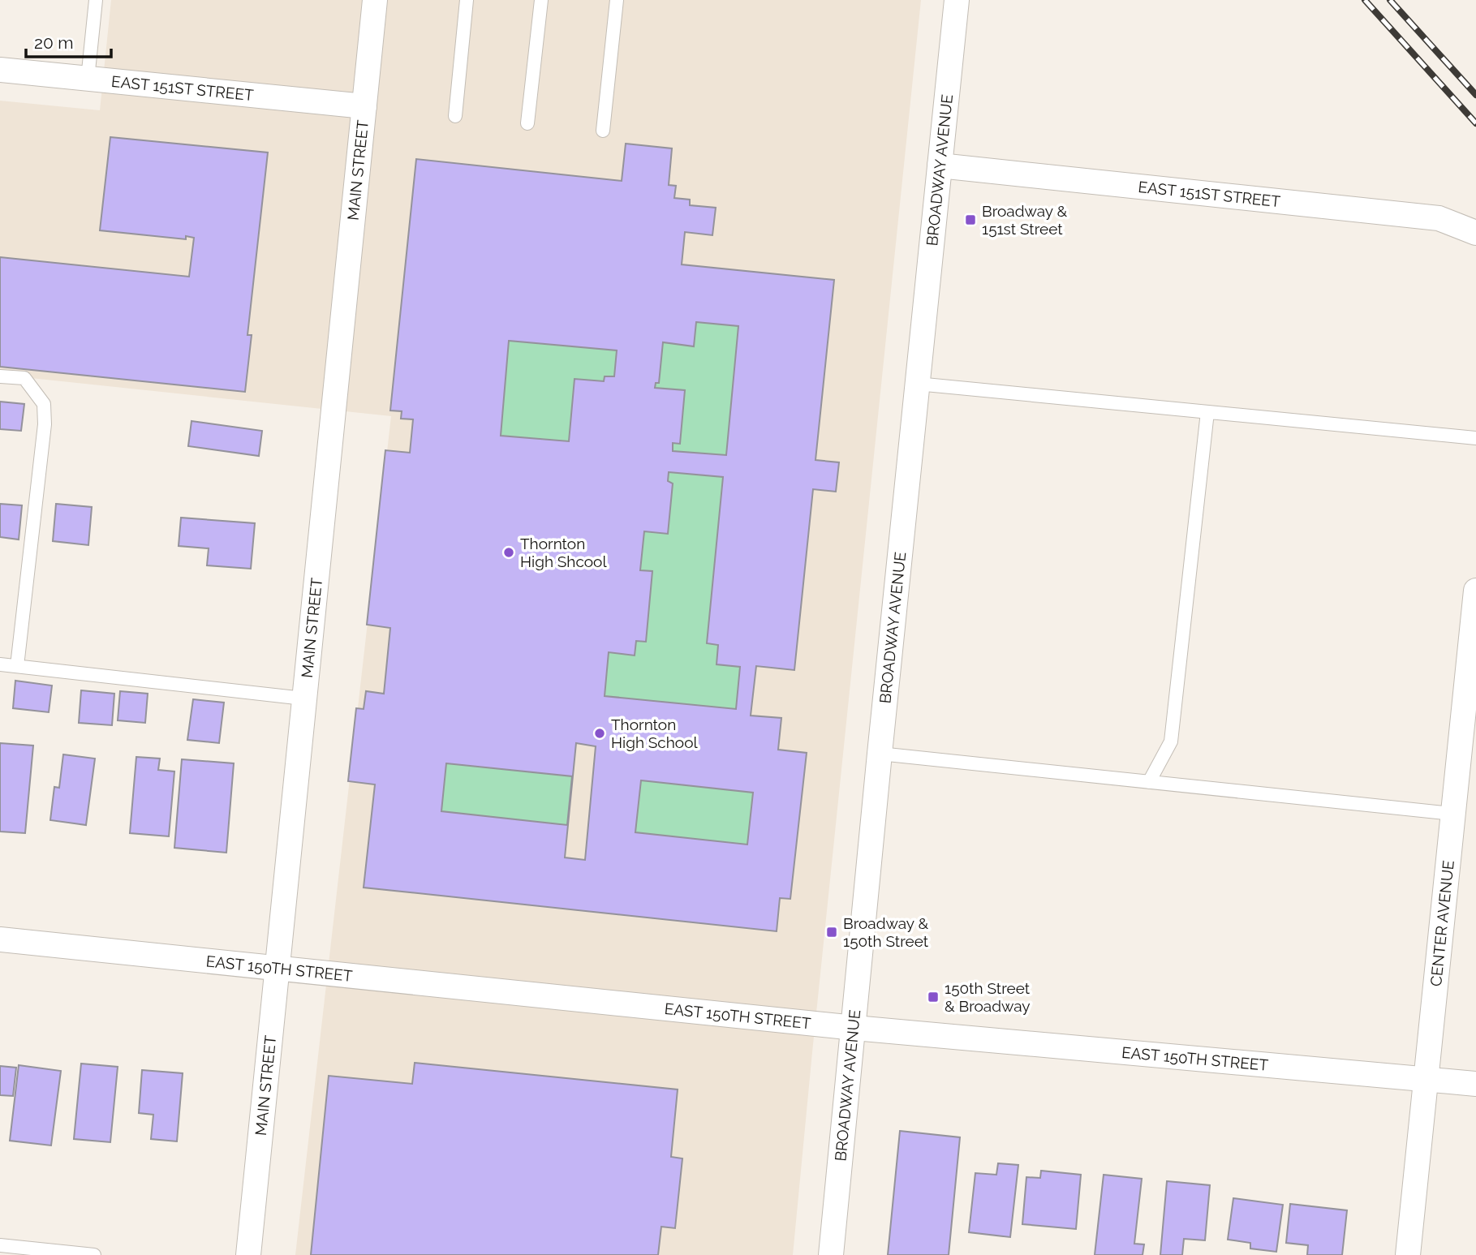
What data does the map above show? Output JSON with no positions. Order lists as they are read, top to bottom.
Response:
{
  "streets": {
    "street": [
      "EAST 151ST STREET",
      "MAIN STREET",
      "BROADWAY AVENUE",
      "CENTER AVENUE",
      "EAST 150TH STREET"
    ]
  },
  "crossings": [
    ["EAST 151ST STREET", "MAIN STREET"],
    ["EAST 151ST STREET", "BROADWAY AVENUE"],
    ["MAIN STREET", "EAST 150TH STREET"],
    ["BROADWAY AVENUE", "EAST 150TH STREET"],
    ["CENTER AVENUE", "EAST 150TH STREET"]
  ],
  "places": {
    "transit": ["Broadway & 151st Street", "Broadway & 150th Street", "150th Street & Broadway"],
    "other": ["Thornton High Shcool", "Thornton High School"]
  },
  "scale_bar": "20 m"
}
